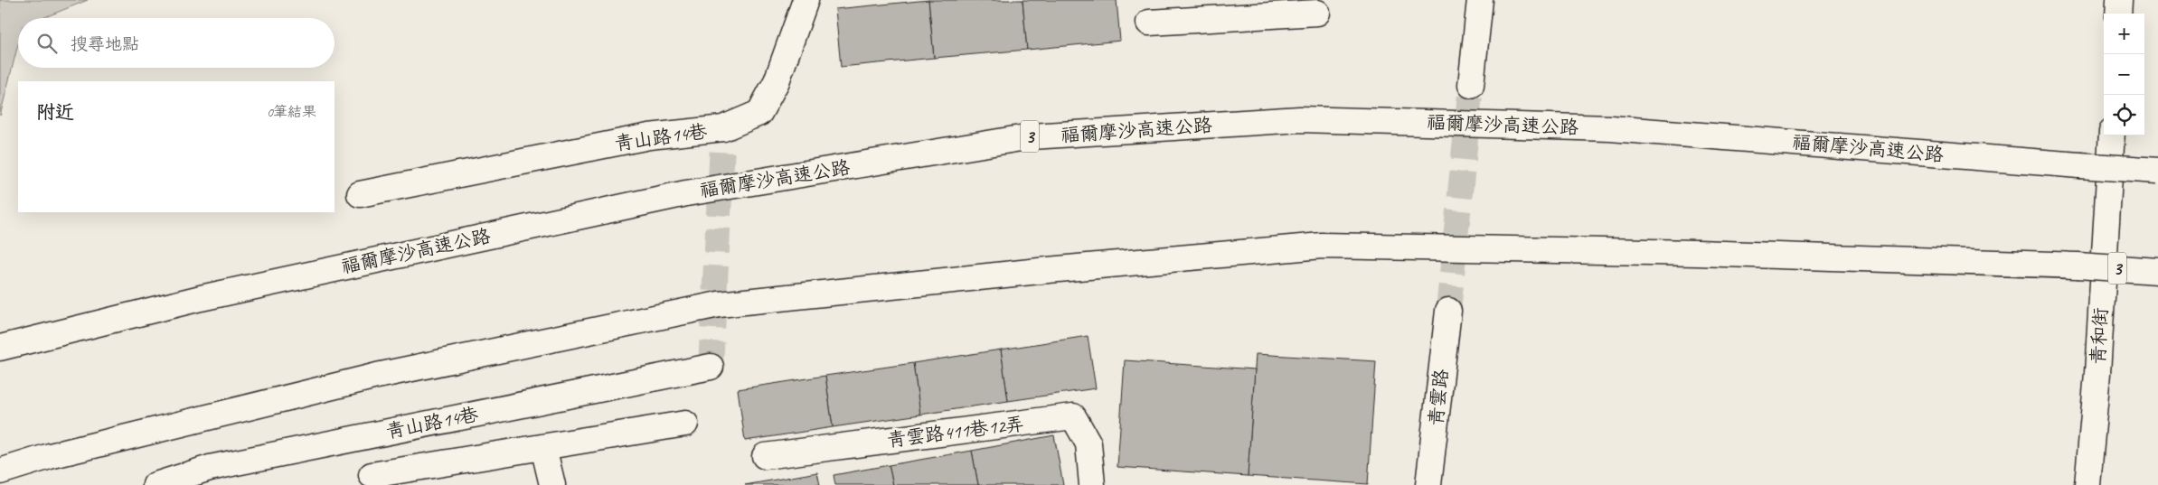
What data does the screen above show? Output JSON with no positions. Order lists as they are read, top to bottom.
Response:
{
  "streets": {
    "main road": [
      "福爾摩沙高速公路",
      "3",
      "青山路14巷",
      "青和街",
      "青雲路",
      "青雲路411巷12弄"
    ]
  },
  "page": {
    "map_buttons": ["+", "−"],
    "search": "搜尋地點",
    "heading": ["附近", "0筆結果"]
  }
}
